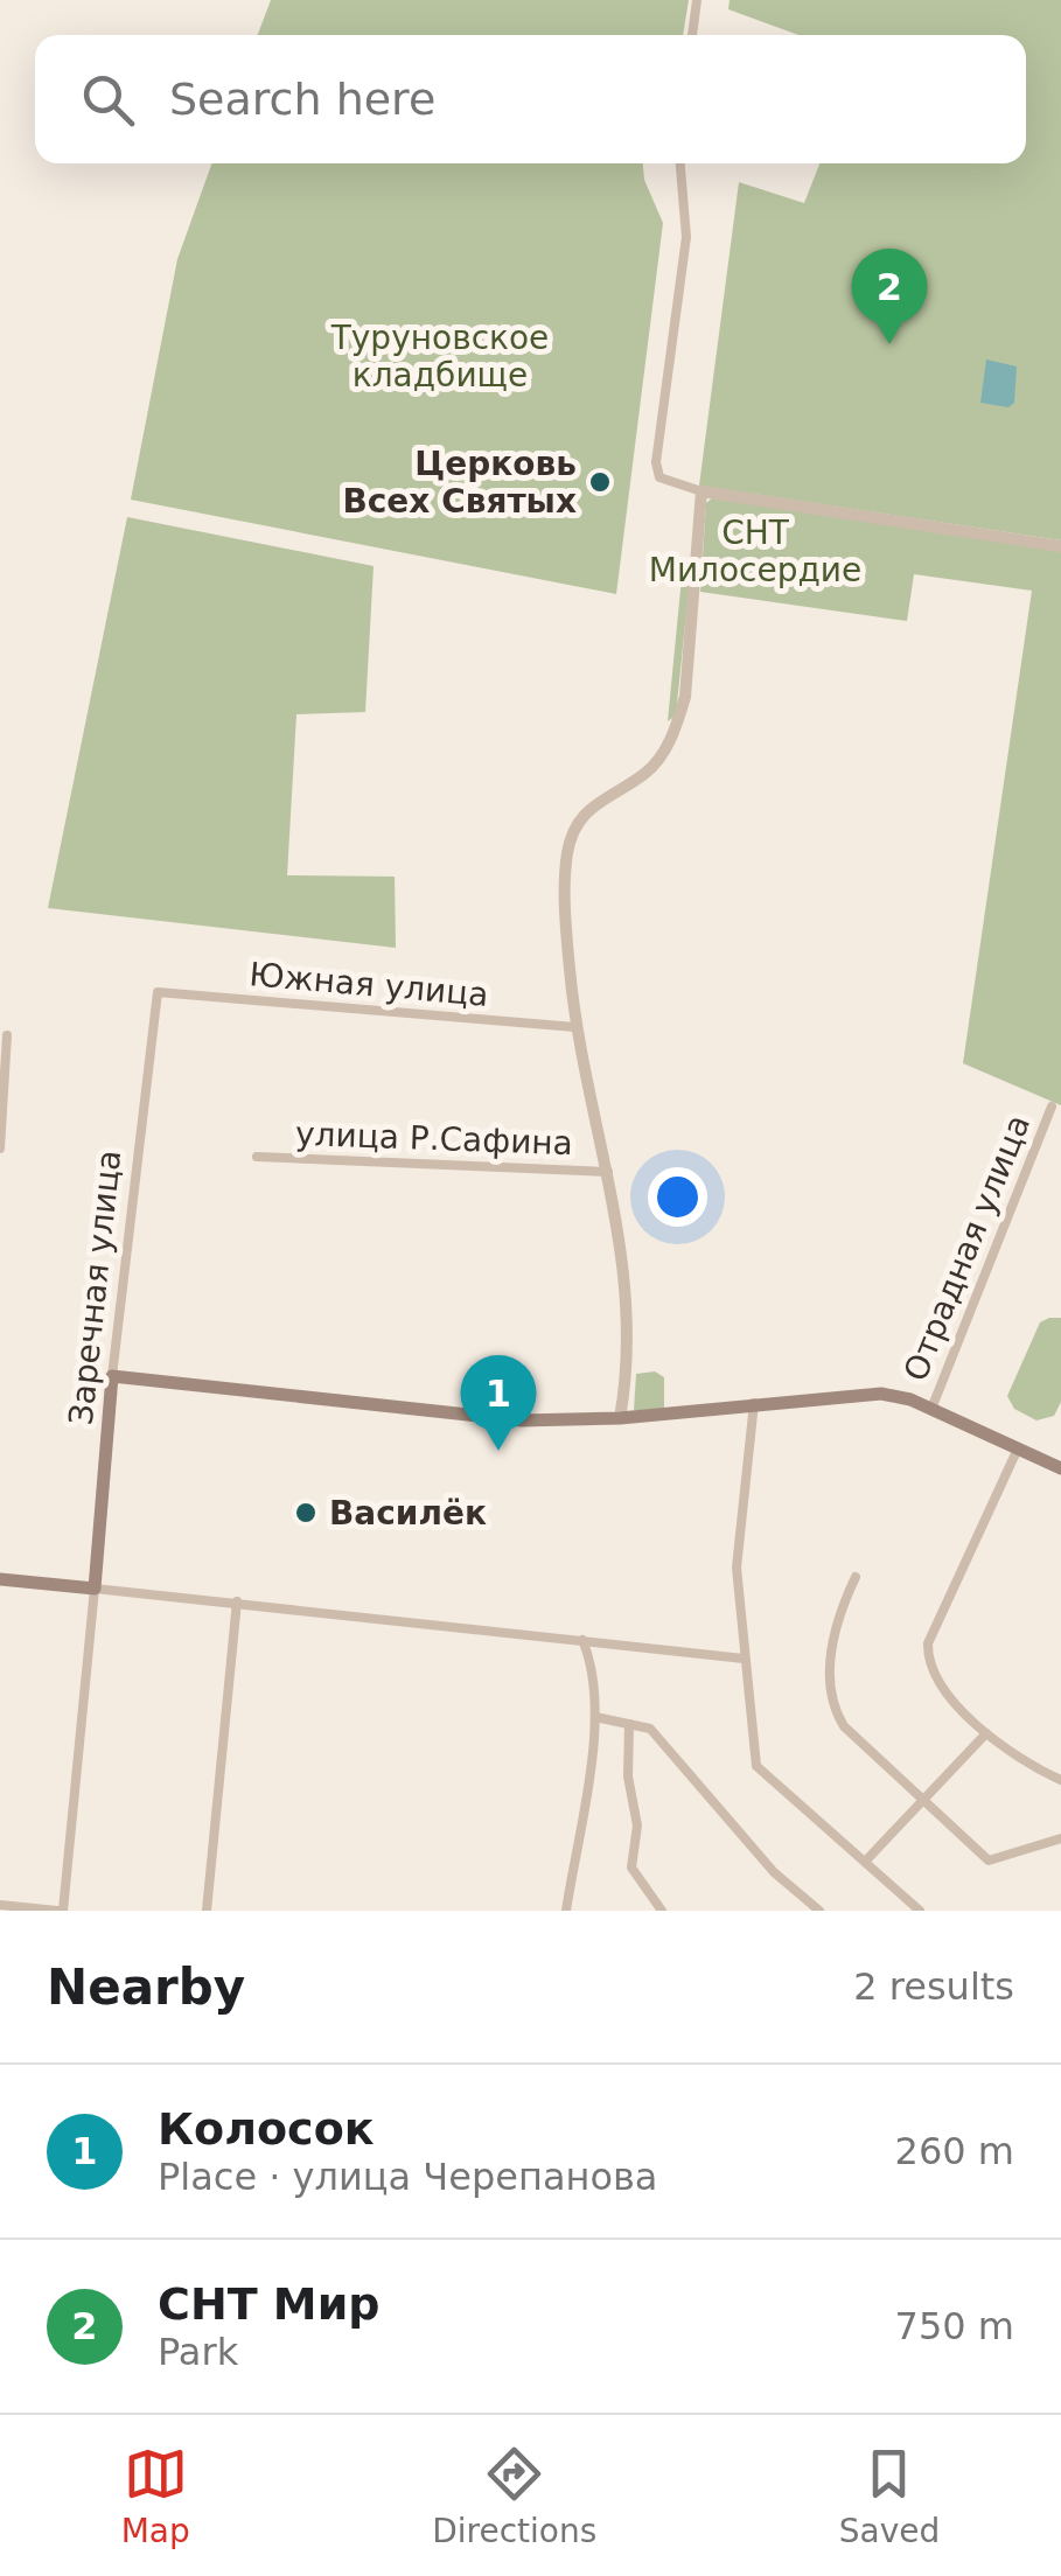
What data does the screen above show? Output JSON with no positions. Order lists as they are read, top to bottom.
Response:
{
  "streets": {
    "main road": ["Заречная улица"],
    "street": ["Южная улица", "улица Р.Сафина", "Отрадная улица"]
  },
  "crossings": [
    ["Южная улица", "Заречная улица"]
  ],
  "parks": ["Туруновское кладбище", "СНТ Милосердие"],
  "places": ["Церковь Всех Святых", "Василёк"],
  "page": {
    "search": "Search here",
    "pins": ["2", "1"],
    "heading": ["Nearby", "2 results"],
    "list": [
      {
        "mark": "1",
        "name": "Колосок",
        "note": "Place · улица Черепанова",
        "value": "260 m"
      },
      {
        "mark": "2",
        "name": "СНТ Мир",
        "note": "Park",
        "value": "750 m"
      }
    ],
    "nav": ["Map", "Directions", "Saved"]
  }
}
